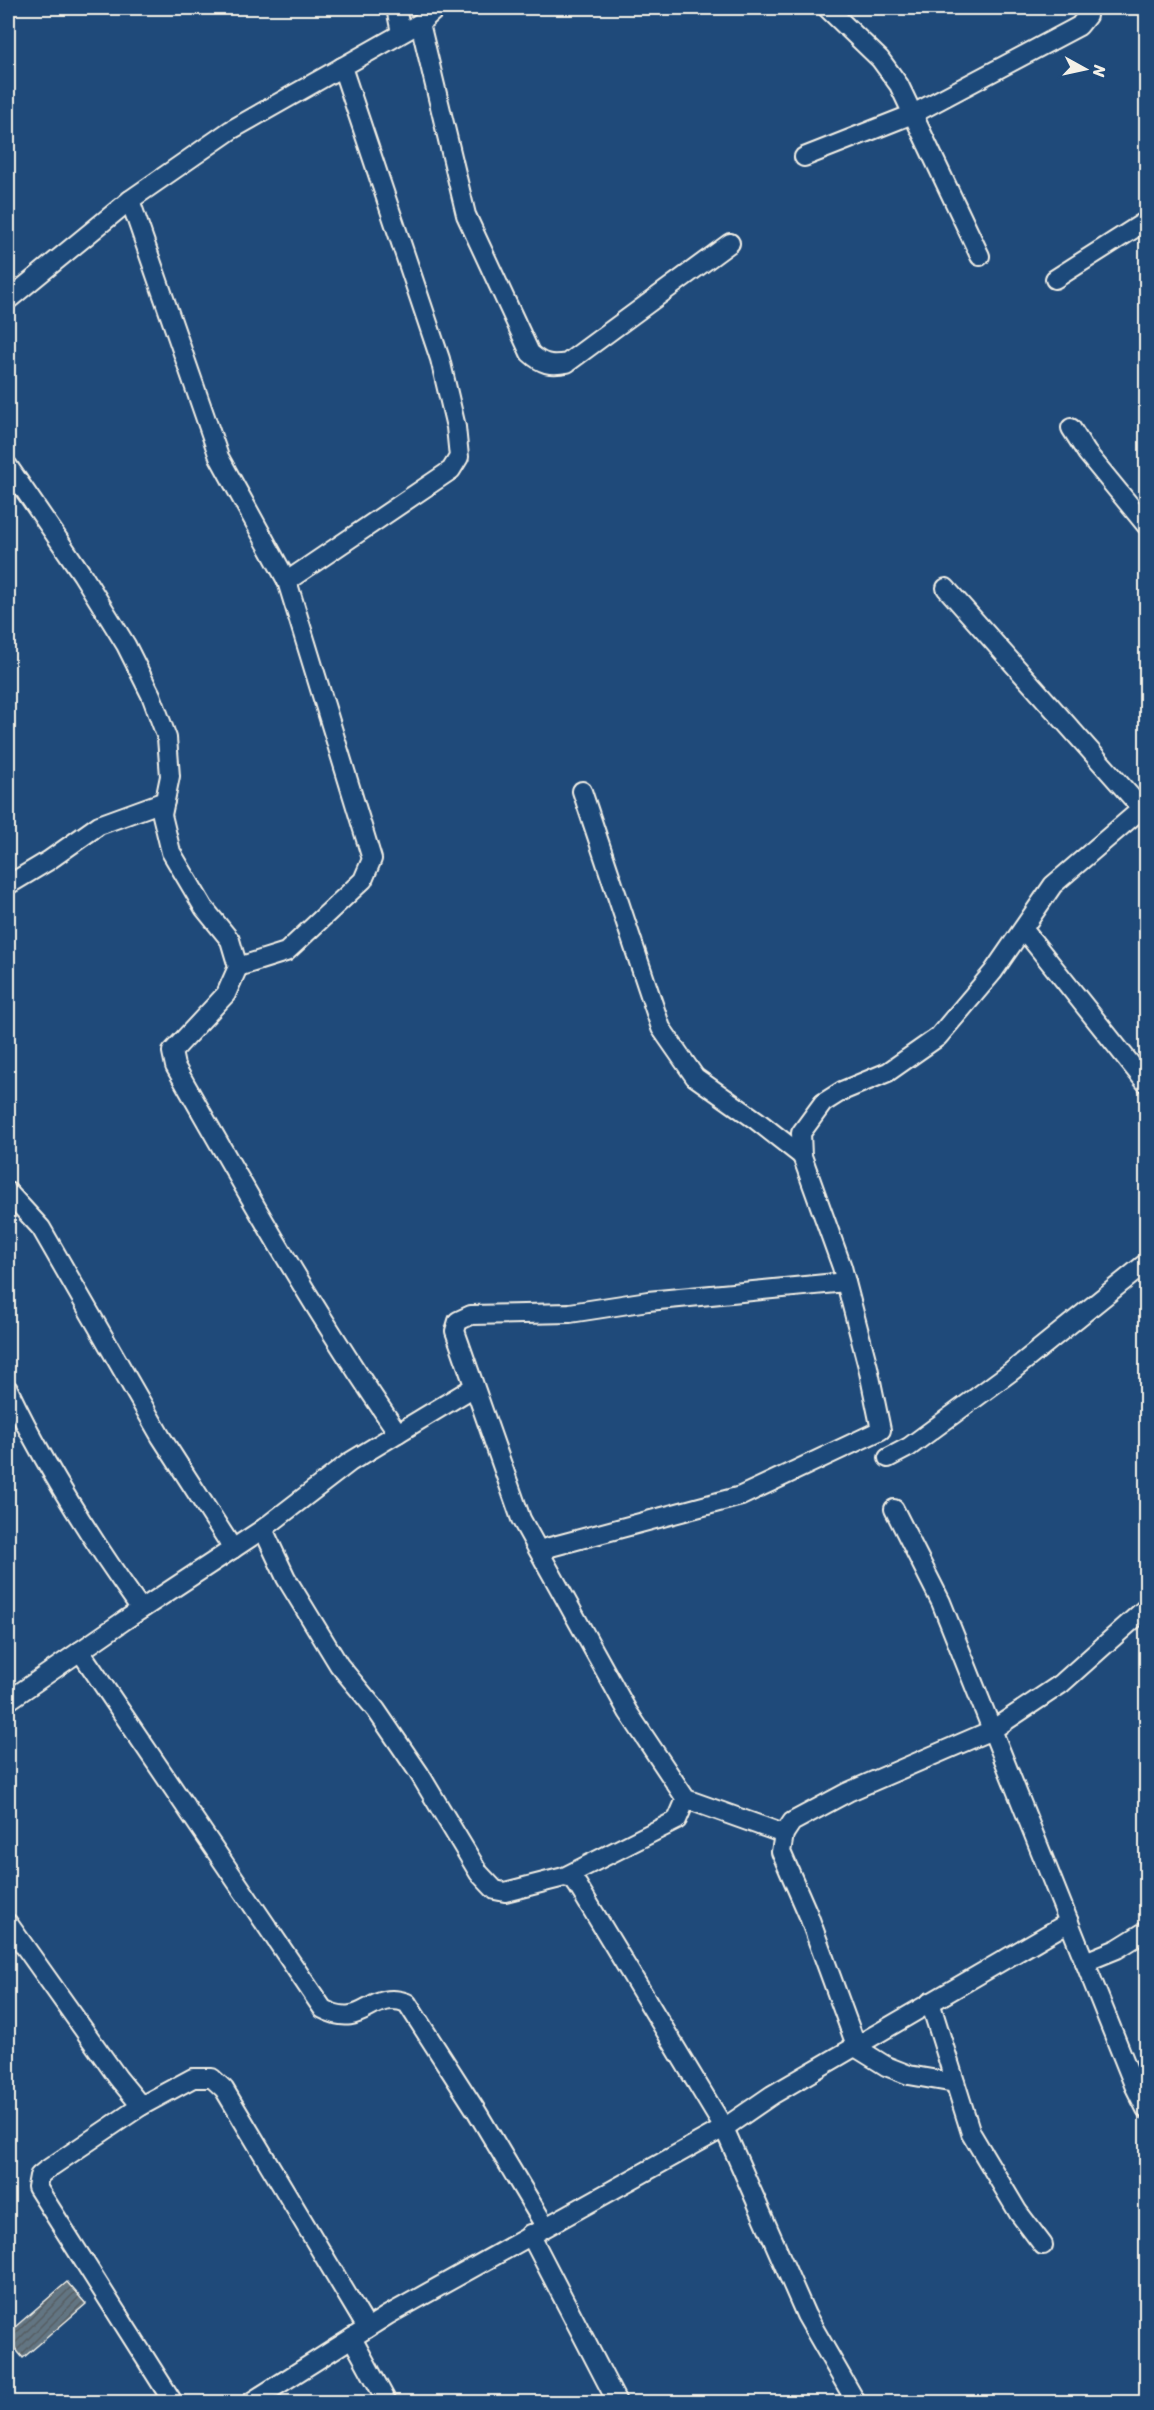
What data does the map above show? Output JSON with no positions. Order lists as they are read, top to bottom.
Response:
{
  "north": "right"
}
